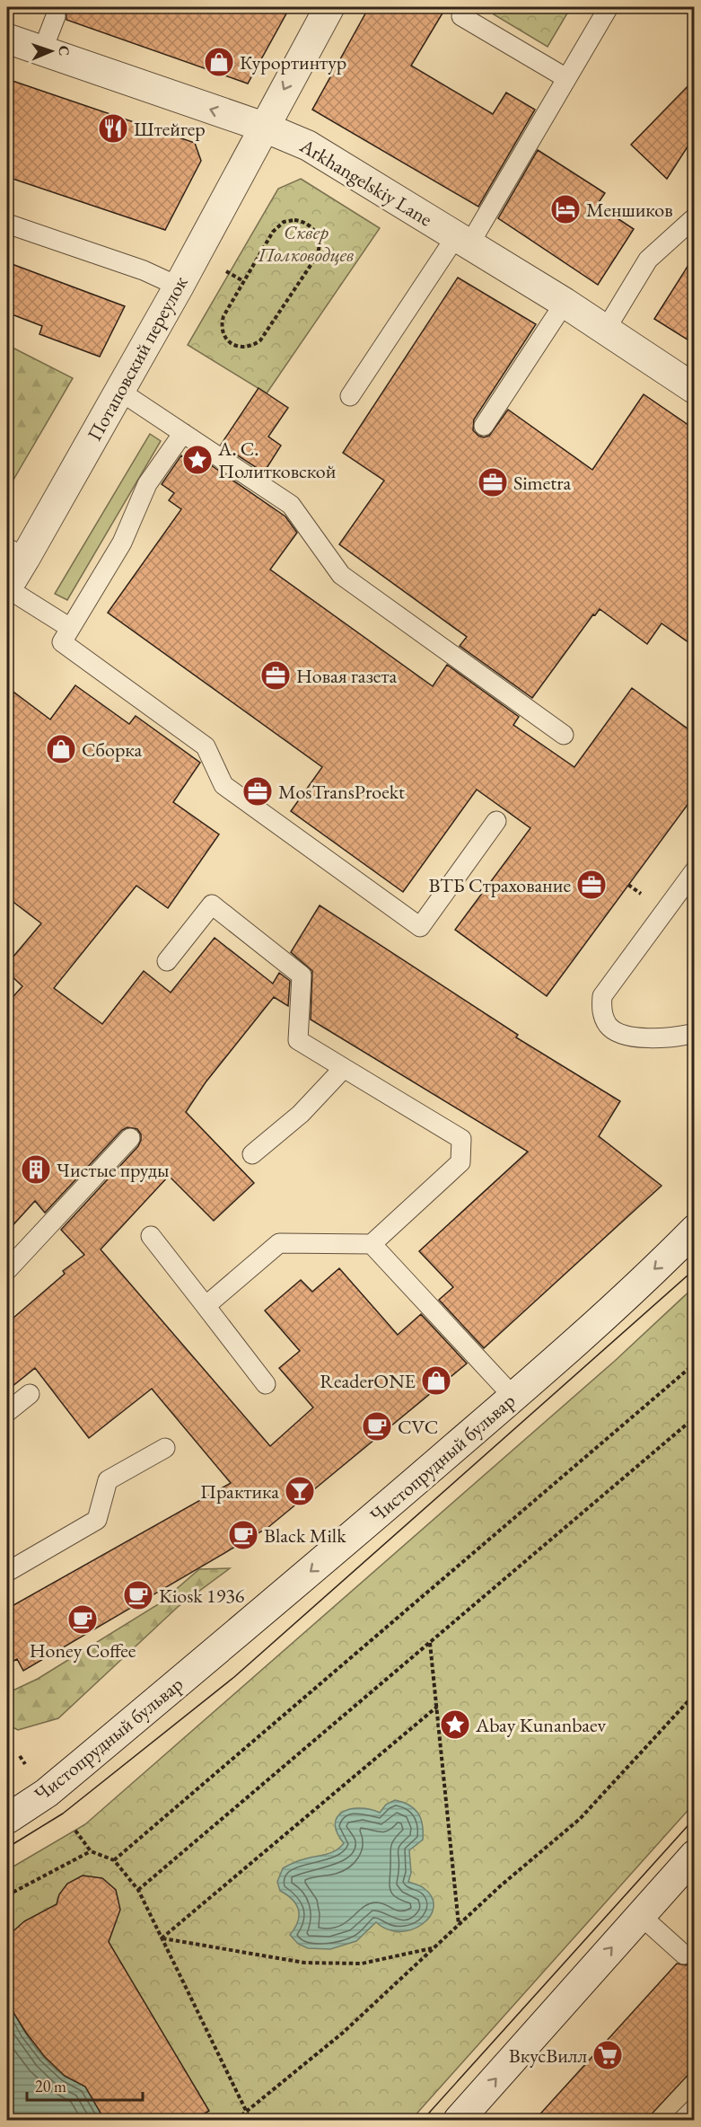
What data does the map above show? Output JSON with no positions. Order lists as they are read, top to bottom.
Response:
{
  "streets": {
    "street": ["Arkhangelskiy Lane", "Потаповский переулок", "Чистопрудный бульвар"]
  },
  "crossings": [
    ["Arkhangelskiy Lane", "Потаповский переулок"]
  ],
  "one_way": ["Чистопрудный бульвар"],
  "parks": ["Сквер Полководцев"],
  "places": {
    "shop": ["Курортинтур", "Сборка", "ReaderONE"],
    "restaurant": ["Штейгер"],
    "hotel": ["Меншиков"],
    "place": ["А. С. Политковской", "Abay Kunanbaev"],
    "office": [
      "Simetra",
      "Новая газета",
      "MosTransProekt",
      "ВТБ Страхование"
    ],
    "building": ["Чистые пруды"],
    "cafe": [
      "CVC",
      "Black Milk",
      "Kiosk 1936",
      "Honey Coffee"
    ],
    "bar": ["Практика"],
    "supermarket": ["ВкусВилл"]
  },
  "scale_bar": "20 m",
  "north": "right"
}
